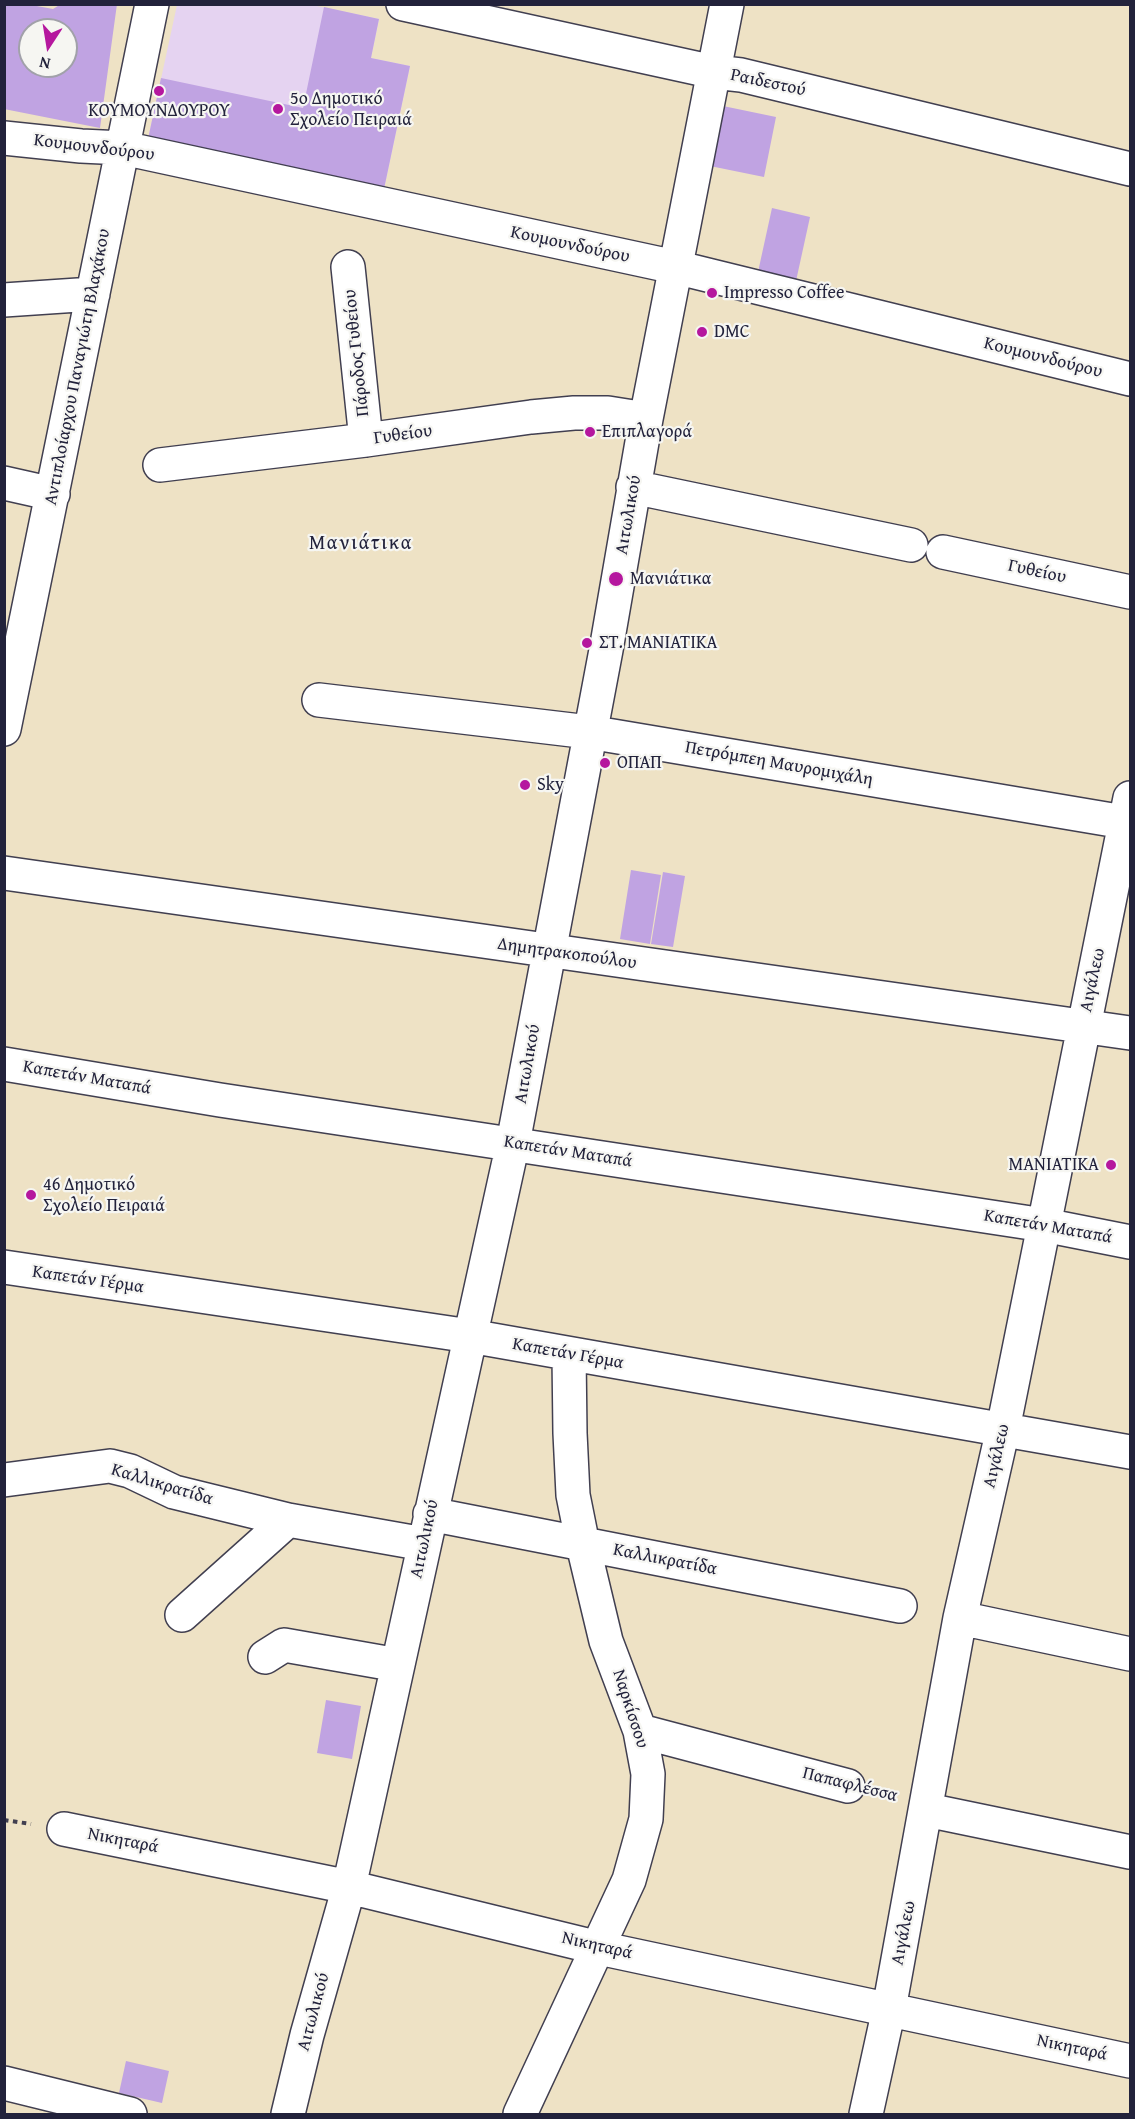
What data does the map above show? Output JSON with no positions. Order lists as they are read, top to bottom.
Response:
{
  "streets": {
    "street": [
      "Ραιδεστού",
      "Κουμουνδούρου",
      "Πάροδος Γυθείου",
      "Αντιπλοίαρχου Παναγιώτη Βλαχάκου",
      "Γυθείου",
      "Αιτωλικού",
      "Πετρόμπεη Μαυρομιχάλη",
      "Δημητρακοπούλου",
      "Αιγάλεω",
      "Καπετάν Ματαπά",
      "Καπετάν Γέρμα",
      "Καλλικρατίδα",
      "Ναρκίσσου",
      "Παπαφλέσσα",
      "Νικηταρά"
    ]
  },
  "crossings": [
    ["Ραιδεστού", "Αιτωλικού"],
    ["Κουμουνδούρου", "Αντιπλοίαρχου Παναγιώτη Βλαχάκου"],
    ["Κουμουνδούρου", "Αιτωλικού"],
    ["Πάροδος Γυθείου", "Γυθείου"],
    ["Γυθείου", "Αιτωλικού"],
    ["Αιτωλικού", "Πετρόμπεη Μαυρομιχάλη"],
    ["Αιτωλικού", "Δημητρακοπούλου"],
    ["Αιτωλικού", "Καπετάν Ματαπά"],
    ["Αιτωλικού", "Καπετάν Γέρμα"],
    ["Αιτωλικού", "Καλλικρατίδα"],
    ["Αιτωλικού", "Νικηταρά"],
    ["Πετρόμπεη Μαυρομιχάλη", "Αιγάλεω"],
    ["Δημητρακοπούλου", "Αιγάλεω"],
    ["Αιγάλεω", "Καπετάν Ματαπά"],
    ["Αιγάλεω", "Καπετάν Γέρμα"],
    ["Αιγάλεω", "Νικηταρά"],
    ["Καπετάν Γέρμα", "Ναρκίσσου"],
    ["Καλλικρατίδα", "Ναρκίσσου"],
    ["Ναρκίσσου", "Παπαφλέσσα"],
    ["Ναρκίσσου", "Νικηταρά"]
  ],
  "districts": ["Μανιάτικα"],
  "places": [
    "ΚΟΥΜΟΥΝΔΟΥΡΟΥ",
    "5ο Δημοτικό Σχολείο Πειραιά",
    "Impresso Coffee",
    "DMC",
    "Επιπλαγορά",
    "Μανιάτικα",
    "ΣΤ. ΜΑΝΙΑΤΙΚΑ",
    "ΟΠΑΠ",
    "Sky",
    "ΜΑΝΙΑΤΙΚΑ",
    "46 Δημοτικό Σχολείο Πειραιά"
  ],
  "north": "bottom"
}
